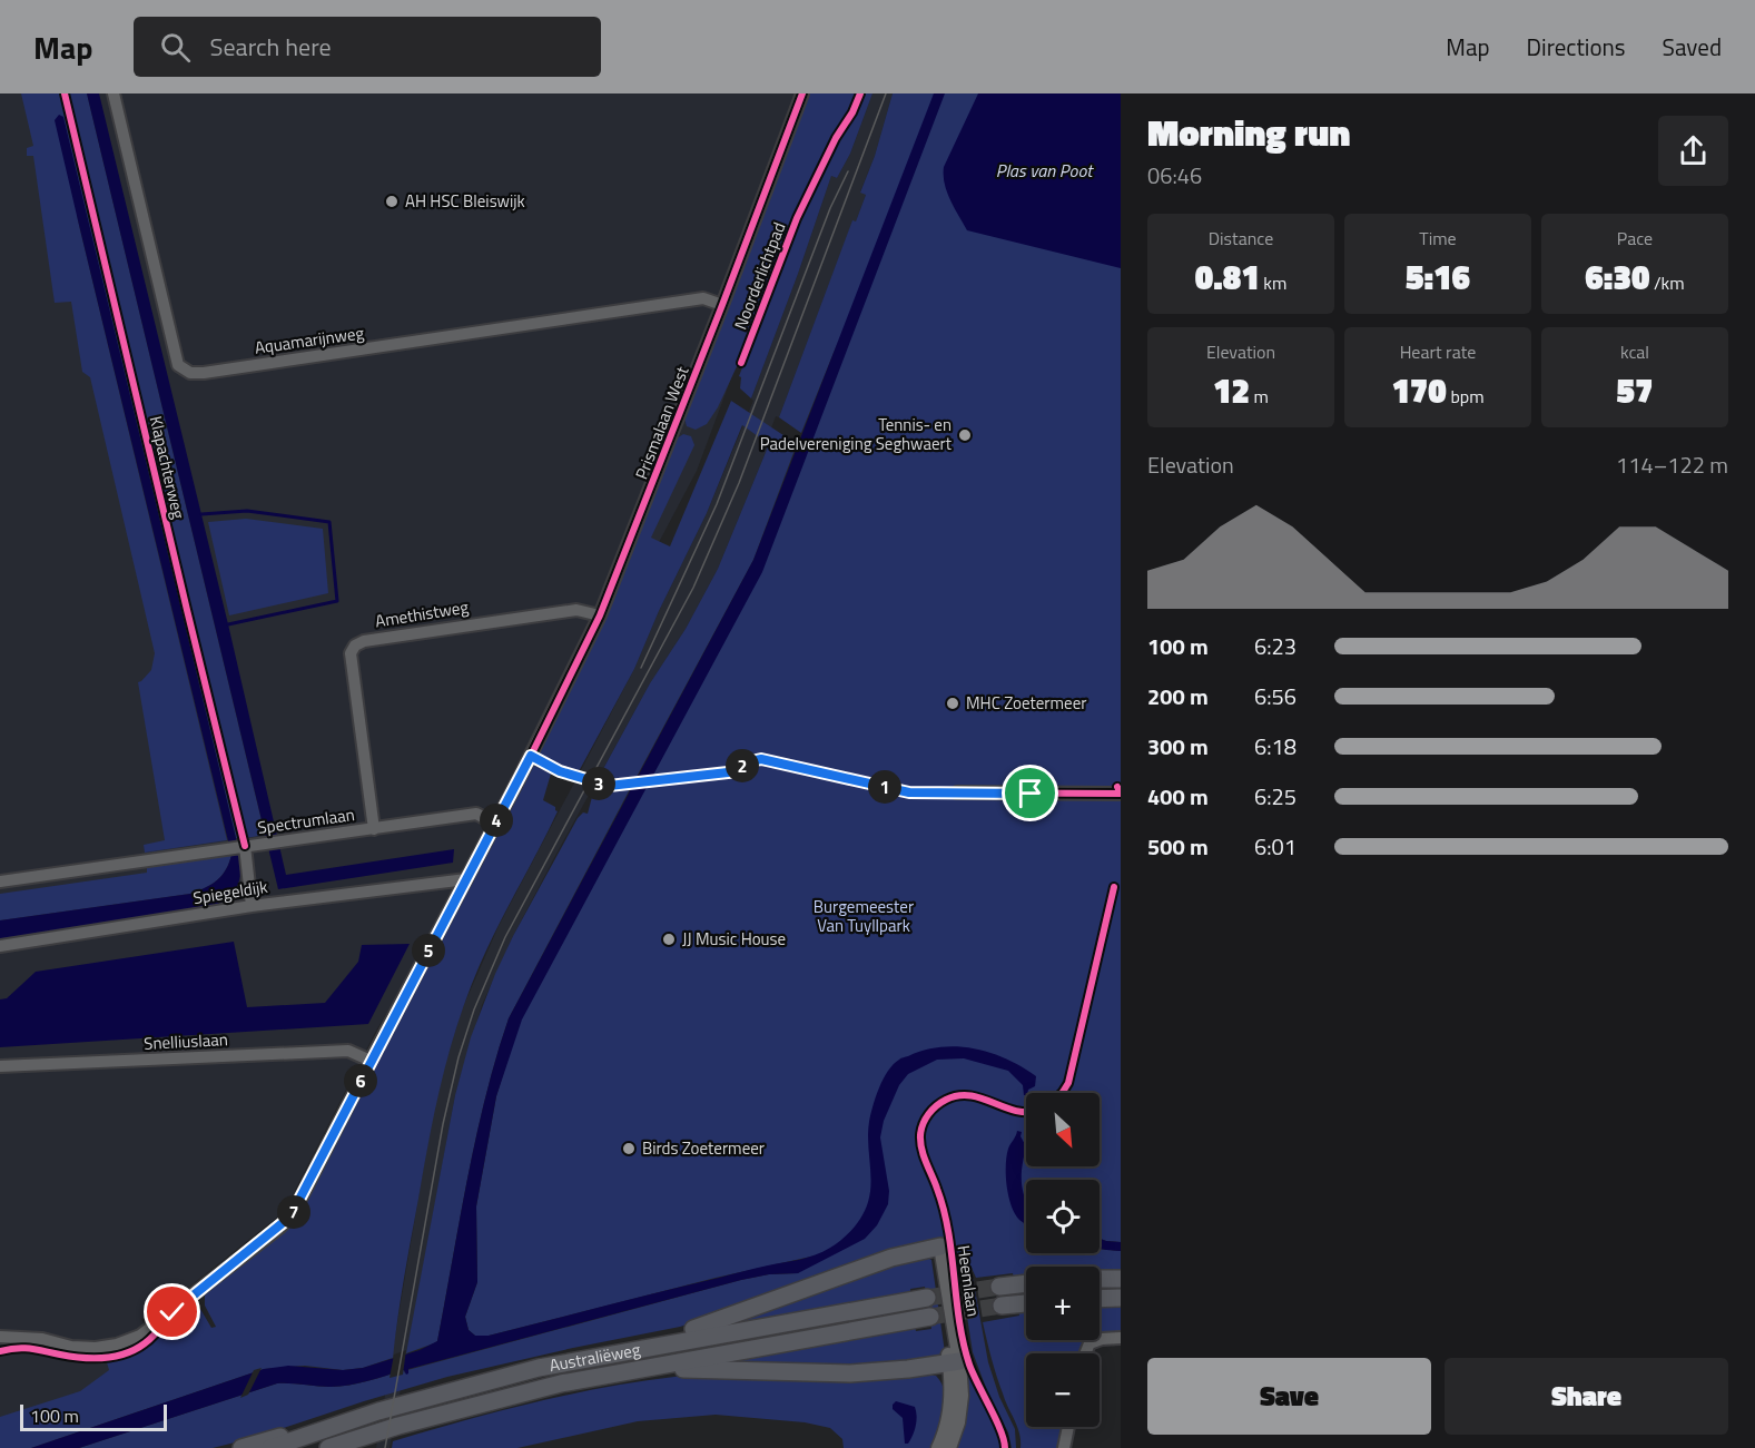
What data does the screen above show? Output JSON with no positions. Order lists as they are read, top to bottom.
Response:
{
  "streets": {
    "main road": ["Australiëweg"],
    "street": [
      "Aquamarijnweg",
      "Prismalaan West",
      "Amethistweg",
      "Spectrumlaan",
      "Spiegeldijk",
      "Snelliuslaan",
      "Heemlaan"
    ],
    "cycle path": ["Noorderlichtpad", "Klapachterweg"]
  },
  "crossings": [
    ["Aquamarijnweg", "Prismalaan West"],
    ["Prismalaan West", "Amethistweg"],
    ["Prismalaan West", "Spectrumlaan"],
    ["Prismalaan West", "Spiegeldijk"],
    ["Prismalaan West", "Snelliuslaan"],
    ["Amethistweg", "Spectrumlaan"]
  ],
  "water": ["Plas van Poot"],
  "parks": ["Burgemeester Van Tuyllpark"],
  "places": [
    "AH HSC Bleiswijk",
    "Tennis- en Padelvereniging Seghwaert",
    "MHC Zoetermeer",
    "JJ Music House",
    "Birds Zoetermeer"
  ],
  "scale_bar": "100 m",
  "north": "bottom right",
  "page": {
    "header": "Map",
    "search": "Search here",
    "nav": ["Map", "Directions", "Saved"],
    "heading": ["Morning run", "06:46"],
    "stats": [
      ["Distance", "0.81 km"],
      ["Time", "5:16"],
      ["Pace", "6:30 /km"],
      ["Elevation", "12 m"],
      ["Heart rate", "170 bpm"],
      ["kcal", "57"]
    ],
    "chart": ["Elevation", "114–122 m"],
    "list": [
      {
        "name": "100 m",
        "note": "6:23"
      },
      {
        "name": "200 m",
        "note": "6:56"
      },
      {
        "name": "300 m",
        "note": "6:18"
      },
      {
        "name": "400 m",
        "note": "6:25"
      },
      {
        "name": "500 m",
        "note": "6:01"
      }
    ],
    "pins": [
      "2",
      "3",
      "1",
      "4",
      "5",
      "6",
      "7"
    ],
    "map_buttons": ["+", "−"],
    "buttons": ["Save", "Share"],
    "scale": "100 m"
  }
}
